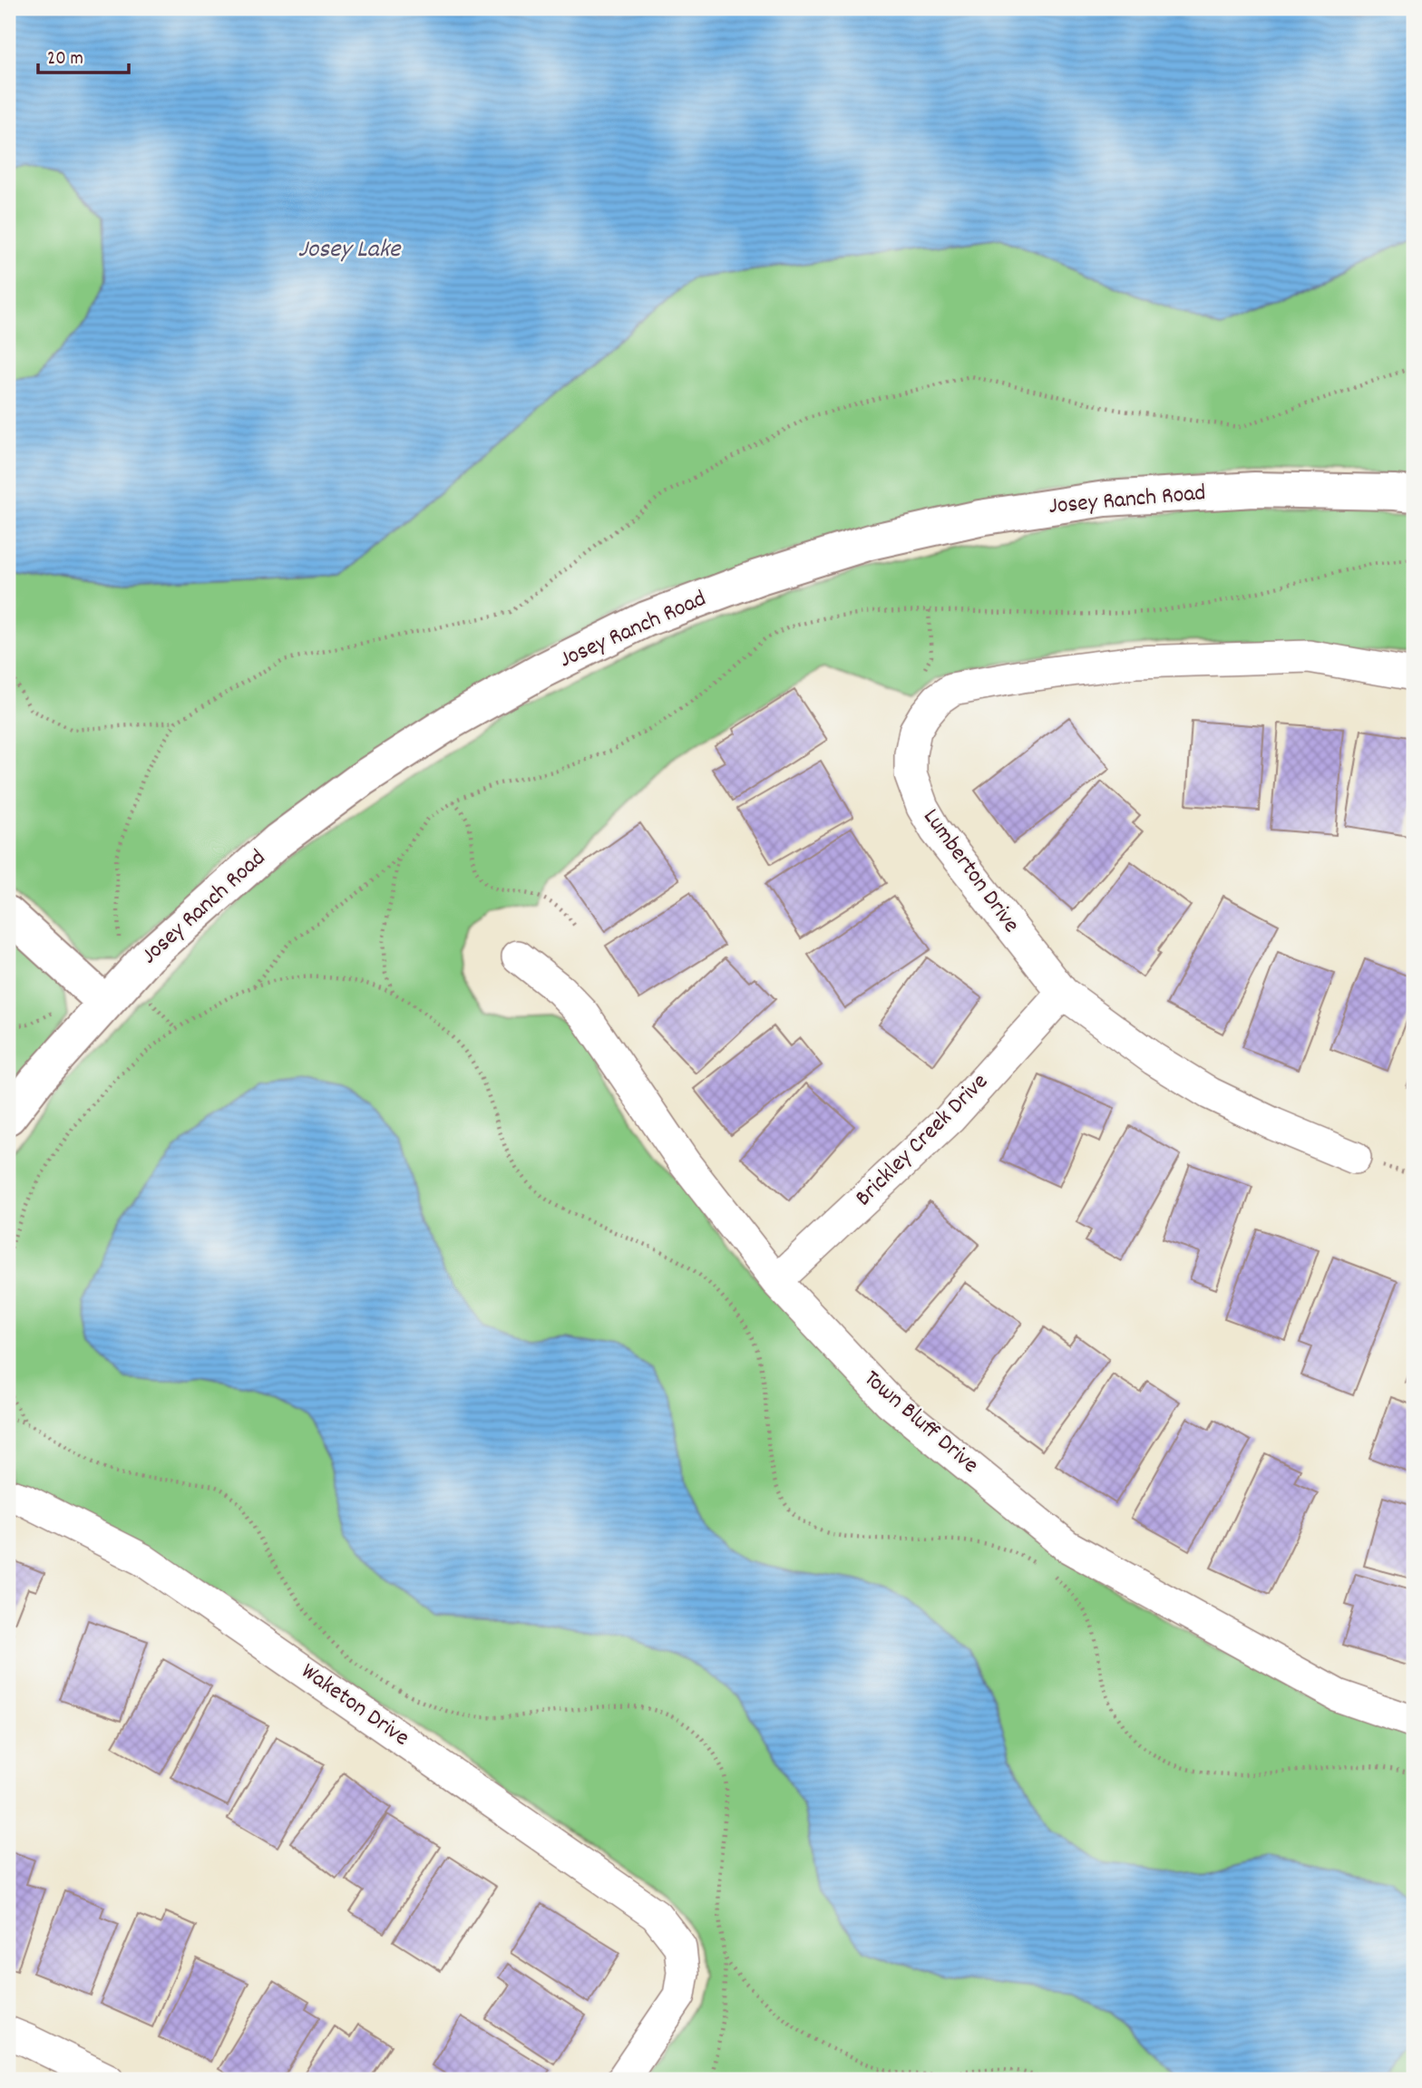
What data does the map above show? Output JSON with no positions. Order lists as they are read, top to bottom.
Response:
{
  "streets": {
    "street": [
      "Josey Ranch Road",
      "Lumberton Drive",
      "Brickley Creek Drive",
      "Town Bluff Drive",
      "Waketon Drive"
    ]
  },
  "crossings": [
    ["Lumberton Drive", "Brickley Creek Drive"],
    ["Brickley Creek Drive", "Town Bluff Drive"]
  ],
  "water": ["Josey Lake"],
  "scale_bar": "20 m"
}
